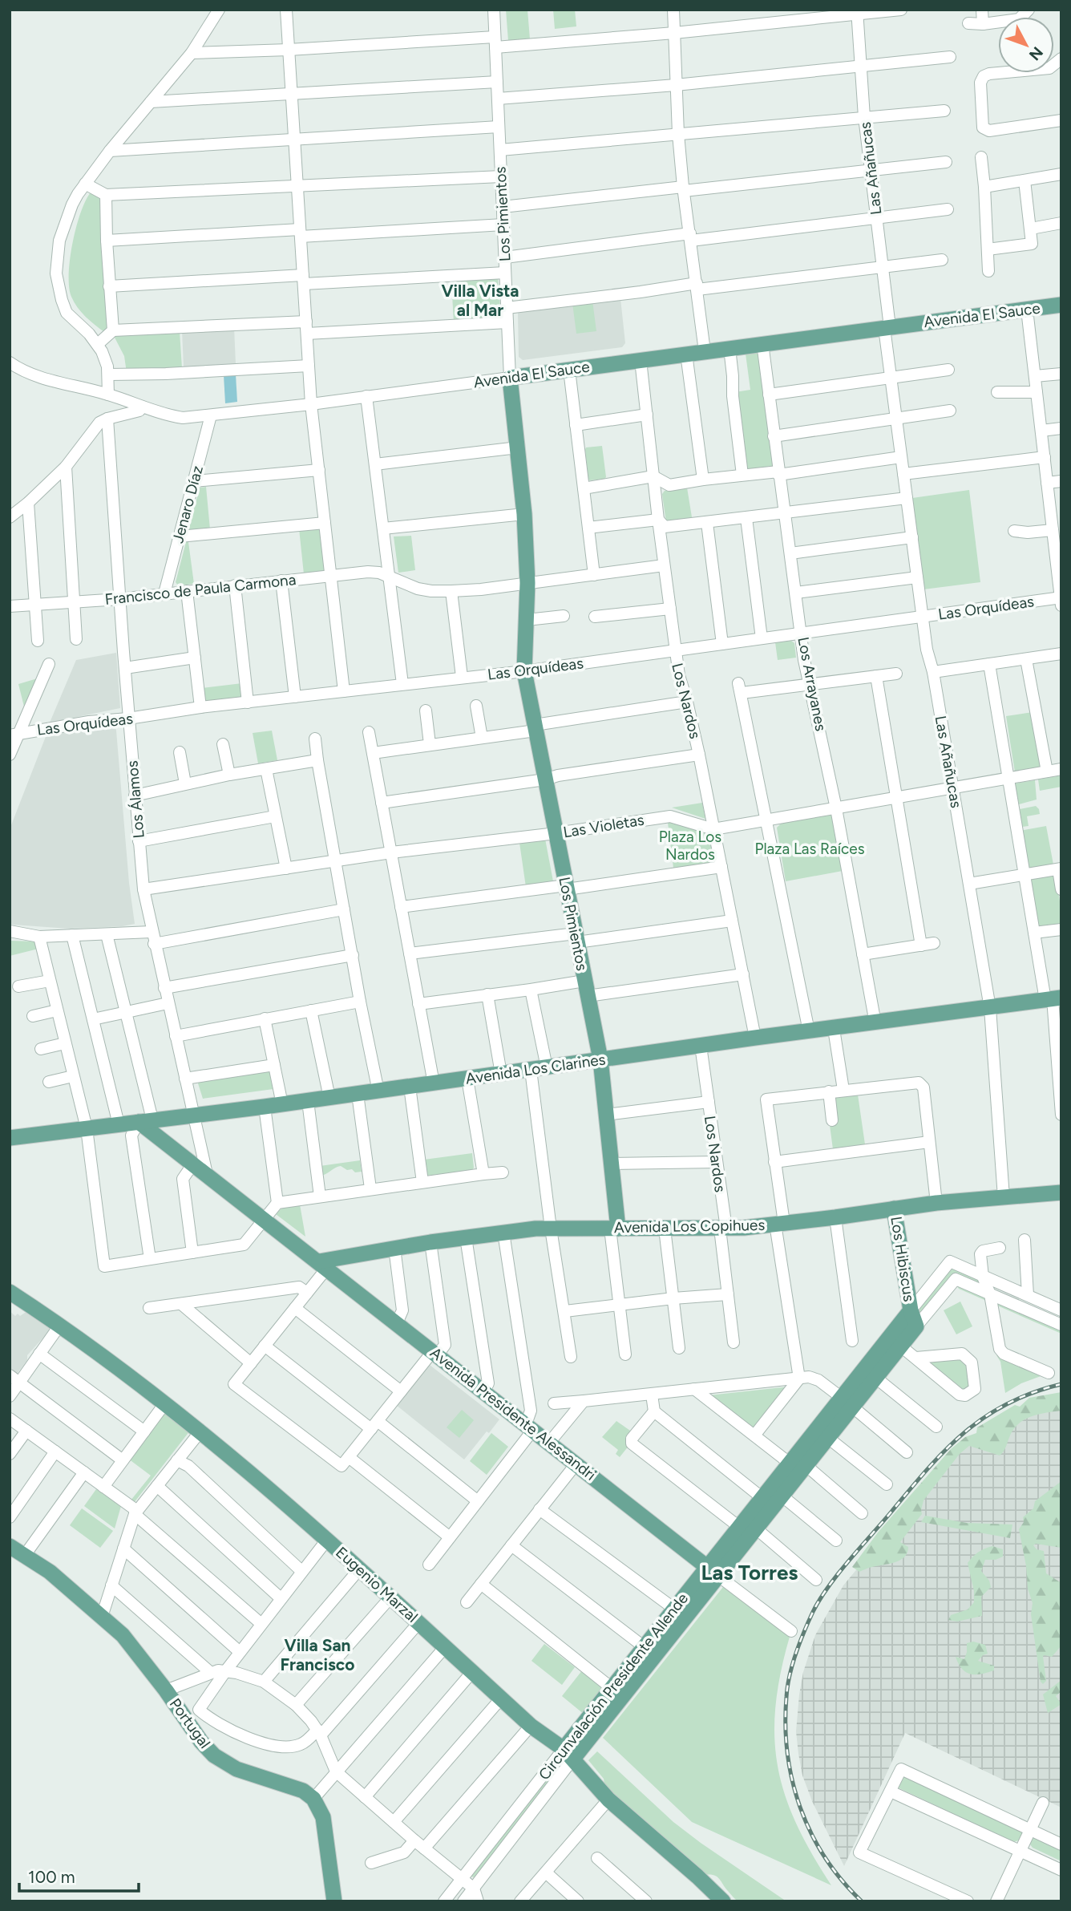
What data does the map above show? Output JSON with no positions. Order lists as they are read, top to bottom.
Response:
{
  "streets": {
    "main road": [
      "Los Pimientos",
      "Avenida El Sauce",
      "Avenida Los Clarines",
      "Avenida Los Copihues",
      "Los Hibiscus",
      "Avenida Presidente Alessandri",
      "Eugenio Marzal",
      "Circunvalación Presidente Allende",
      "Portugal"
    ],
    "street": [
      "Las Añañucas",
      "Jenaro Díaz",
      "Francisco de Paula Carmona",
      "Las Orquídeas",
      "Los Arrayanes",
      "Los Nardos",
      "Los Álamos",
      "Las Violetas"
    ]
  },
  "crossings": [
    ["Las Añañucas", "Avenida El Sauce"],
    ["Las Añañucas", "Las Orquídeas"],
    ["Las Añañucas", "Las Violetas"],
    ["Las Añañucas", "Avenida Los Clarines"],
    ["Las Añañucas", "Avenida Los Copihues"],
    ["Los Pimientos", "Avenida El Sauce"],
    ["Los Pimientos", "Francisco de Paula Carmona"],
    ["Los Pimientos", "Las Orquídeas"],
    ["Los Pimientos", "Las Violetas"],
    ["Los Pimientos", "Avenida Los Clarines"],
    ["Los Pimientos", "Avenida Los Copihues"],
    ["Avenida El Sauce", "Jenaro Díaz"],
    ["Avenida El Sauce", "Los Arrayanes"],
    ["Avenida El Sauce", "Los Nardos"],
    ["Jenaro Díaz", "Francisco de Paula Carmona"],
    ["Francisco de Paula Carmona", "Los Nardos"],
    ["Francisco de Paula Carmona", "Los Álamos"],
    ["Las Orquídeas", "Los Arrayanes"],
    ["Las Orquídeas", "Los Nardos"],
    ["Las Orquídeas", "Los Álamos"],
    ["Los Arrayanes", "Las Violetas"],
    ["Los Arrayanes", "Avenida Los Clarines"],
    ["Los Nardos", "Las Violetas"],
    ["Los Nardos", "Avenida Los Clarines"],
    ["Los Nardos", "Avenida Los Copihues"],
    ["Los Álamos", "Las Violetas"],
    ["Los Álamos", "Avenida Los Clarines"],
    ["Los Álamos", "Avenida Presidente Alessandri"],
    ["Avenida Los Clarines", "Avenida Presidente Alessandri"],
    ["Avenida Los Copihues", "Los Hibiscus"],
    ["Avenida Los Copihues", "Avenida Presidente Alessandri"],
    ["Los Hibiscus", "Circunvalación Presidente Allende"],
    ["Avenida Presidente Alessandri", "Circunvalación Presidente Allende"],
    ["Eugenio Marzal", "Circunvalación Presidente Allende"]
  ],
  "districts": ["Villa Vista al Mar", "Las Torres", "Villa San Francisco"],
  "parks": ["Plaza Los Nardos", "Plaza Las Raíces"],
  "scale_bar": "100 m",
  "north": "bottom right"
}
